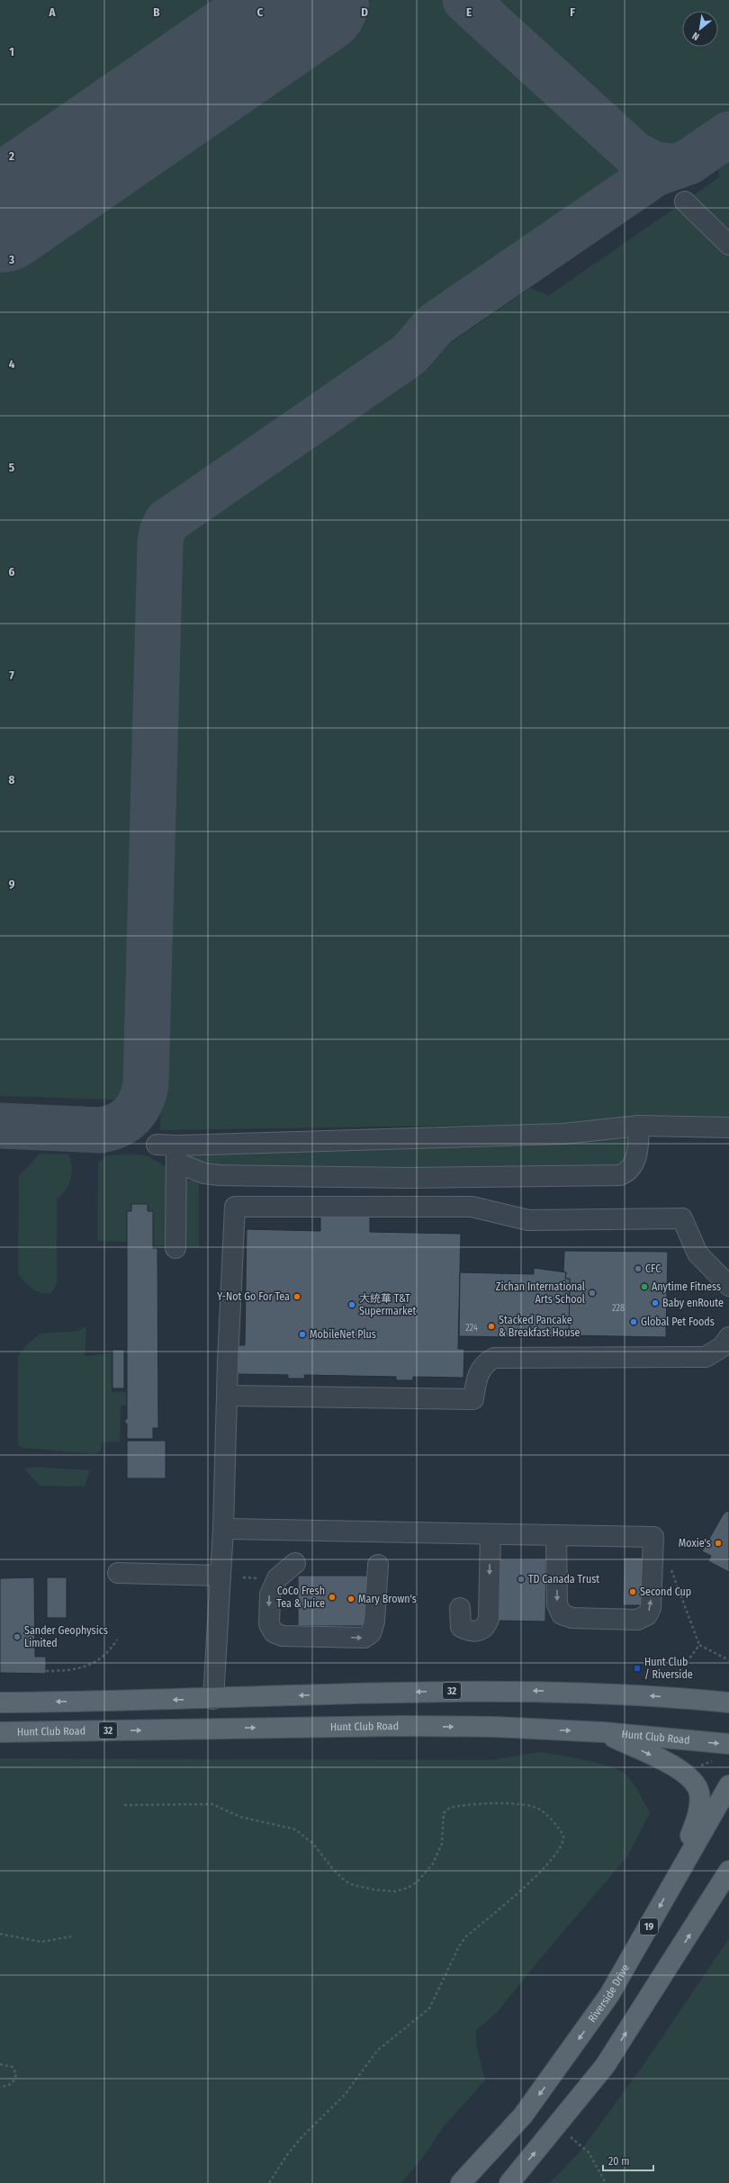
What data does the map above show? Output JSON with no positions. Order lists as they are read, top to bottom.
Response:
{
  "streets": {
    "main road": [
      "32",
      "Hunt Club Road",
      "19",
      "Riverside Drive"
    ]
  },
  "places": {
    "other": [
      "CFC",
      "Anytime Fitness",
      "Zichan International Arts School",
      "Y-Not Go For Tea",
      "Baby enRoute",
      "大統華 T&T Supermarket",
      "Global Pet Foods",
      "Stacked Pancake & Breakfast House",
      "MobileNet Plus",
      "Moxie's",
      "TD Canada Trust",
      "Second Cup",
      "CoCo Fresh Tea & Juice",
      "Mary Brown's",
      "Sander Geophysics Limited"
    ],
    "transit": ["Hunt Club / Riverside"]
  },
  "house_numbers": ["228", "224"],
  "scale_bar": "20 m",
  "north": "bottom left",
  "grid": {
    "columns": [
      "A",
      "B",
      "C",
      "D",
      "E",
      "F"
    ],
    "rows": [
      "1",
      "2",
      "3",
      "4",
      "5",
      "6",
      "7",
      "8",
      "9"
    ]
  }
}
